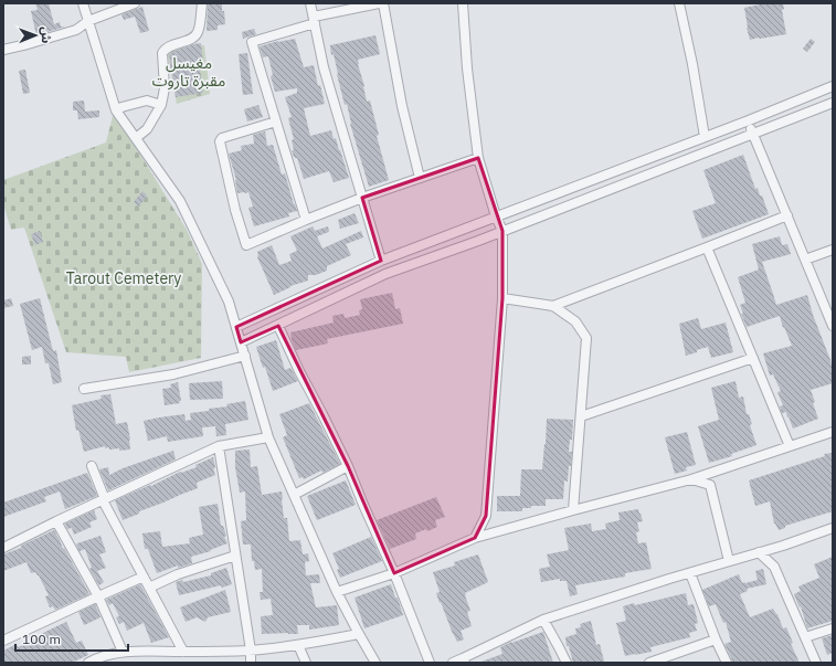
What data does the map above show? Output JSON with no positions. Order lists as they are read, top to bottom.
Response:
{
  "parks": ["مغيسل مقبرة تاروت", "Tarout Cemetery"],
  "scale_bar": "100 m",
  "north": "right"
}
